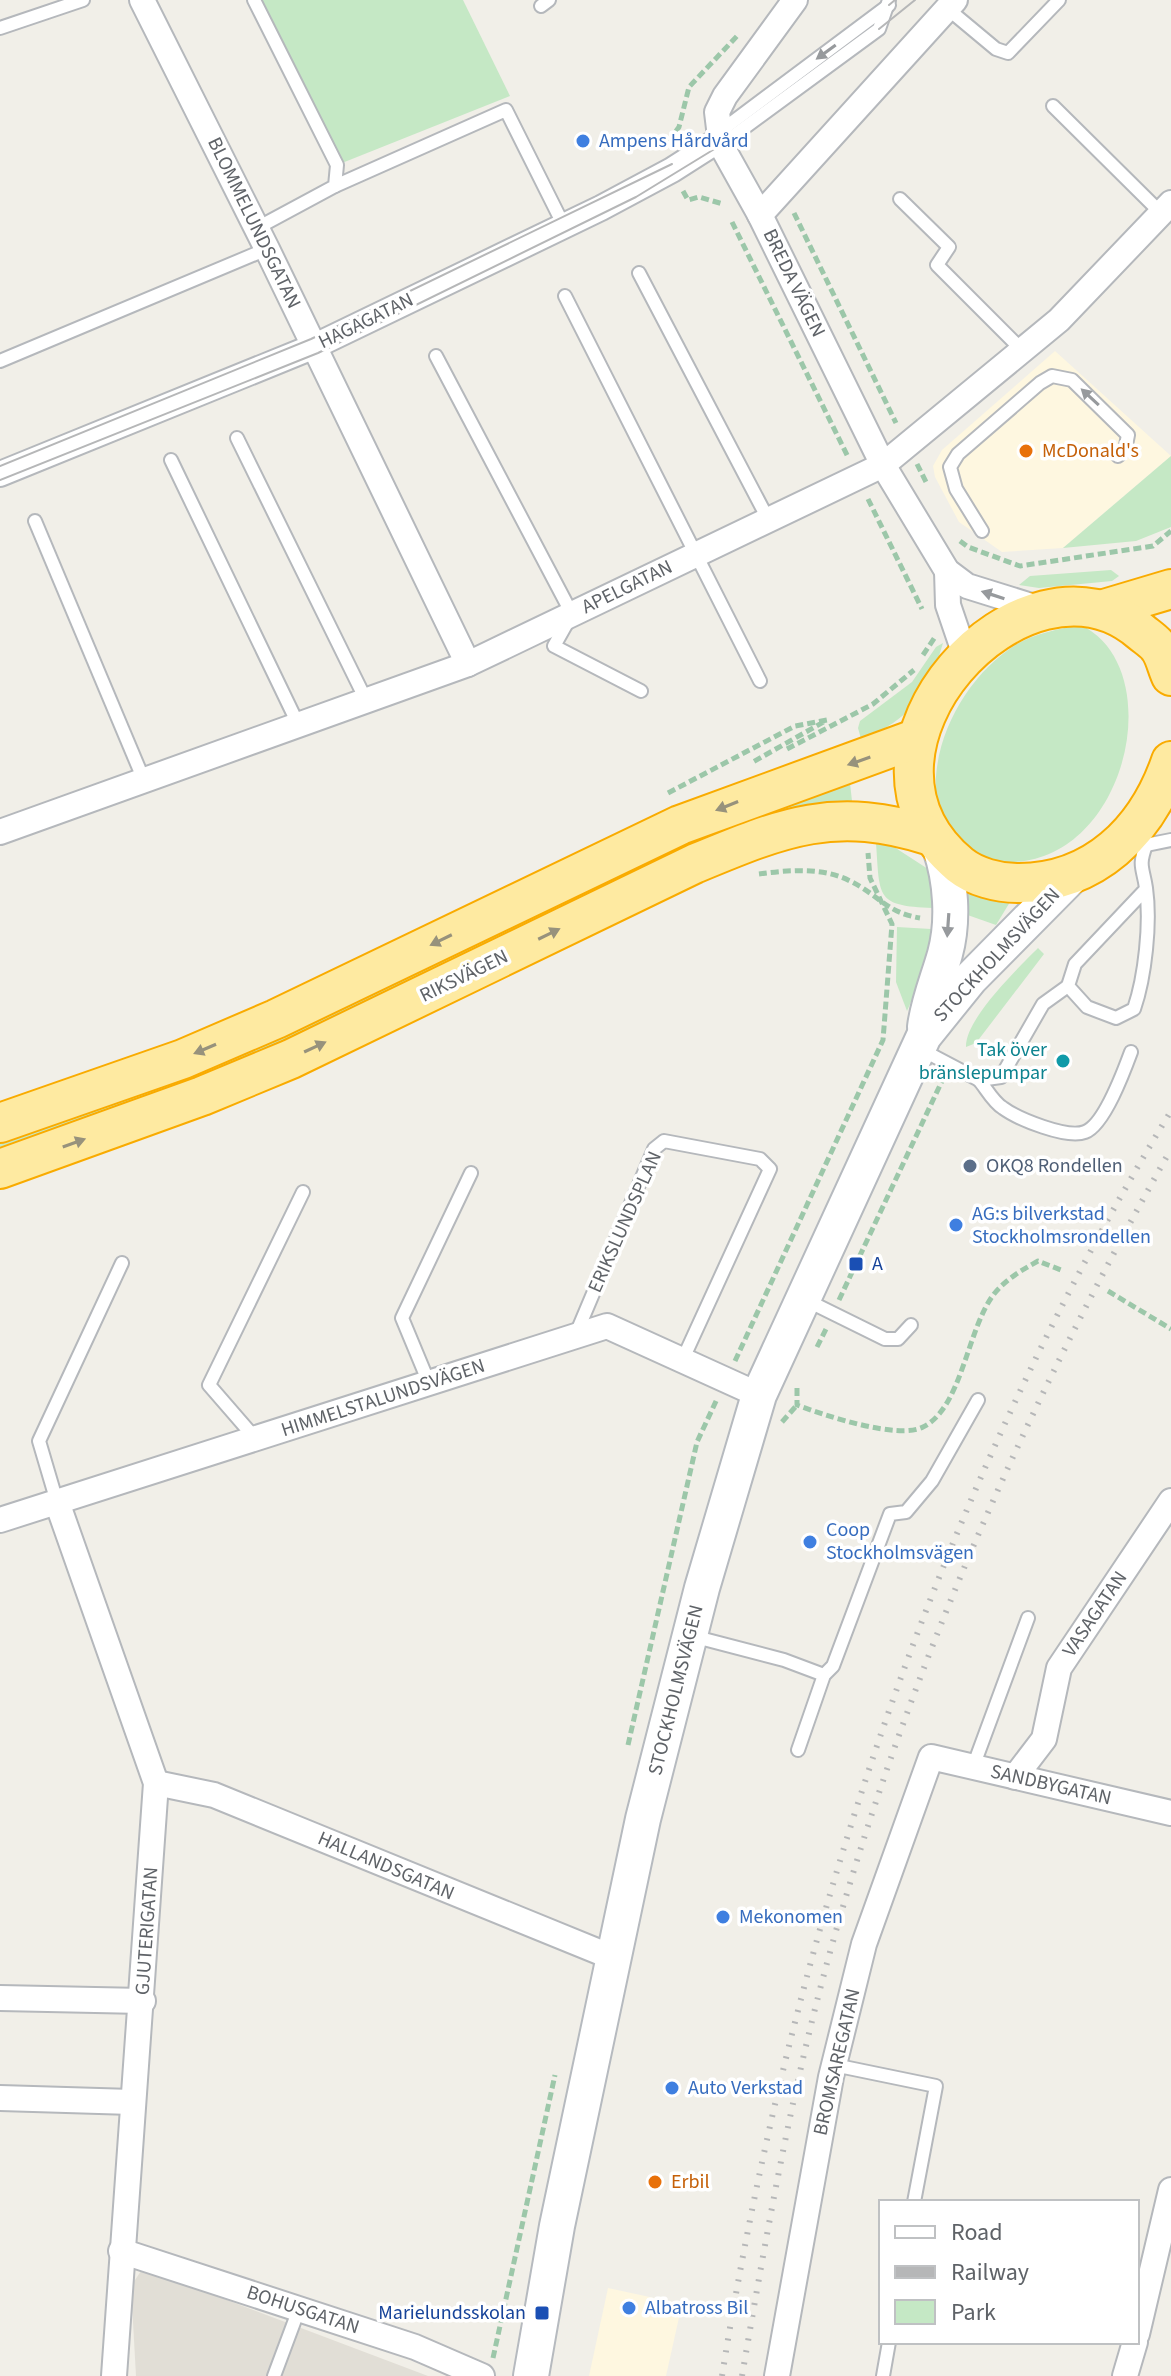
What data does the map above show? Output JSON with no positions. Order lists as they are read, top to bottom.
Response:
{
  "streets": {
    "highway": ["RIKSVÄGEN"],
    "main road": ["STOCKHOLMSVÄGEN"],
    "street": [
      "BLOMMELUNDSGATAN",
      "BREDA VÄGEN",
      "HAGAGATAN",
      "APELGATAN",
      "HIMMELSTALUNDSVÄGEN",
      "VASAGATAN",
      "SANDBYGATAN",
      "HALLANDSGATAN",
      "GJUTERIGATAN",
      "BROMSAREGATAN",
      "BOHUSGATAN"
    ],
    "lane": ["ERIKSLUNDSPLAN"]
  },
  "crossings": [
    ["BLOMMELUNDSGATAN", "HAGAGATAN"],
    ["BLOMMELUNDSGATAN", "APELGATAN"],
    ["BREDA VÄGEN", "HAGAGATAN"],
    ["BREDA VÄGEN", "APELGATAN"],
    ["STOCKHOLMSVÄGEN", "RIKSVÄGEN"],
    ["STOCKHOLMSVÄGEN", "HIMMELSTALUNDSVÄGEN"],
    ["STOCKHOLMSVÄGEN", "HALLANDSGATAN"],
    ["ERIKSLUNDSPLAN", "HIMMELSTALUNDSVÄGEN"],
    ["HIMMELSTALUNDSVÄGEN", "GJUTERIGATAN"],
    ["VASAGATAN", "SANDBYGATAN"],
    ["SANDBYGATAN", "BROMSAREGATAN"],
    ["HALLANDSGATAN", "GJUTERIGATAN"],
    ["GJUTERIGATAN", "BOHUSGATAN"]
  ],
  "places": {
    "other": [
      "Ampens Hårdvård",
      "McDonald's",
      "Tak över bränslepumpar",
      "OKQ8 Rondellen",
      "AG:s bilverkstad Stockholmsrondellen",
      "Coop Stockholmsvägen",
      "Mekonomen",
      "Auto Verkstad",
      "Erbil",
      "Albatross Bil"
    ],
    "transit": ["A", "Marielundsskolan"]
  },
  "legend": ["Road", "Railway", "Park"]
}
